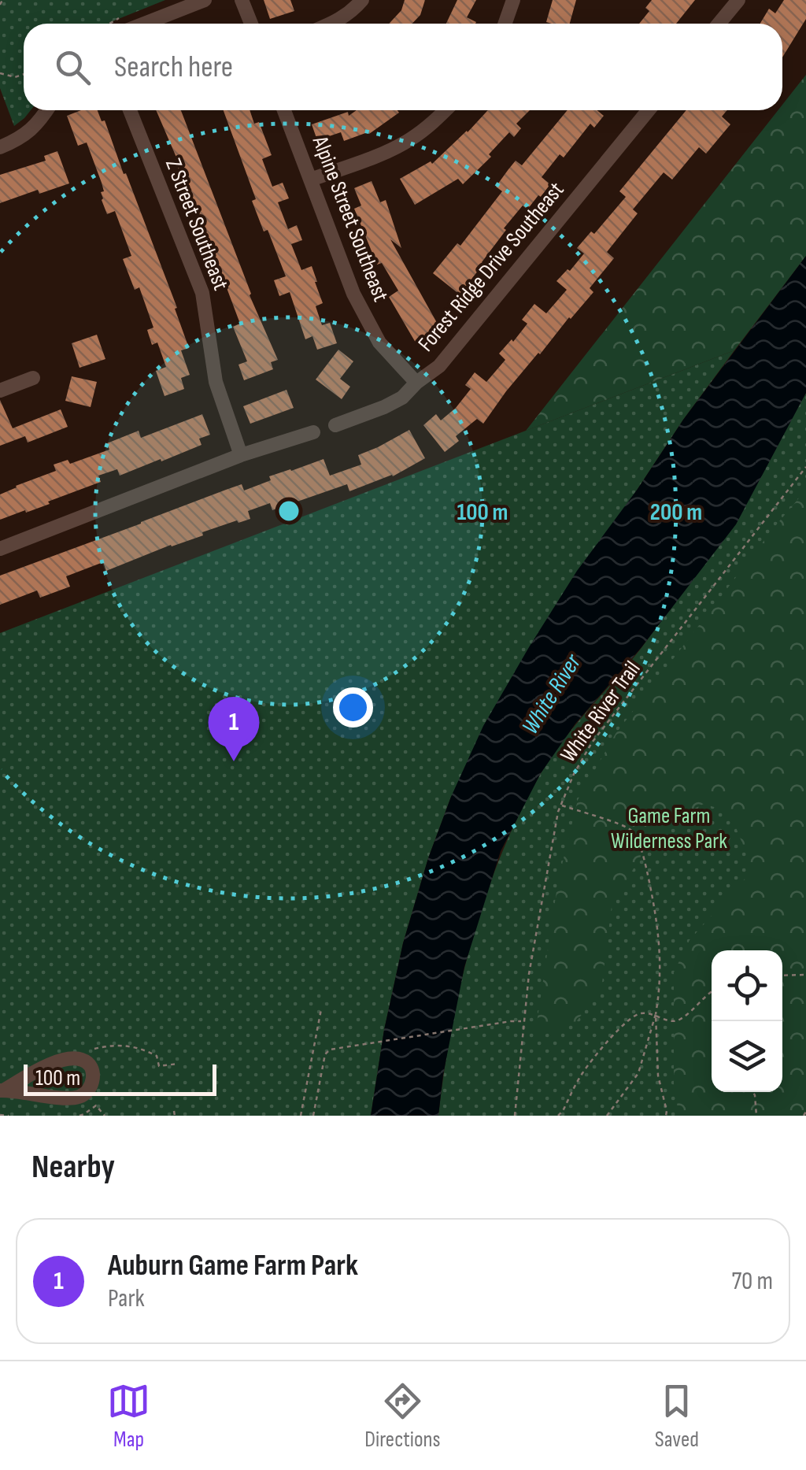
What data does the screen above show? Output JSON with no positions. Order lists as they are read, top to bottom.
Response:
{
  "streets": {
    "street": ["Alpine Street Southeast", "Z Street Southeast", "Forest Ridge Drive Southeast"],
    "path": ["White River Trail"]
  },
  "crossings": [
    ["Alpine Street Southeast", "Forest Ridge Drive Southeast"]
  ],
  "water": ["White River"],
  "parks": ["Game Farm Wilderness Park"],
  "scale_bar": "100 m",
  "page": {
    "search": "Search here",
    "pins": "1",
    "scale": "100 m",
    "heading": "Nearby",
    "list": [
      {
        "mark": "1",
        "name": "Auburn Game Farm Park",
        "note": "Park",
        "value": "70 m"
      }
    ],
    "nav": ["Map", "Directions", "Saved"]
  },
  "rings": ["100 m", "200 m"]
}
